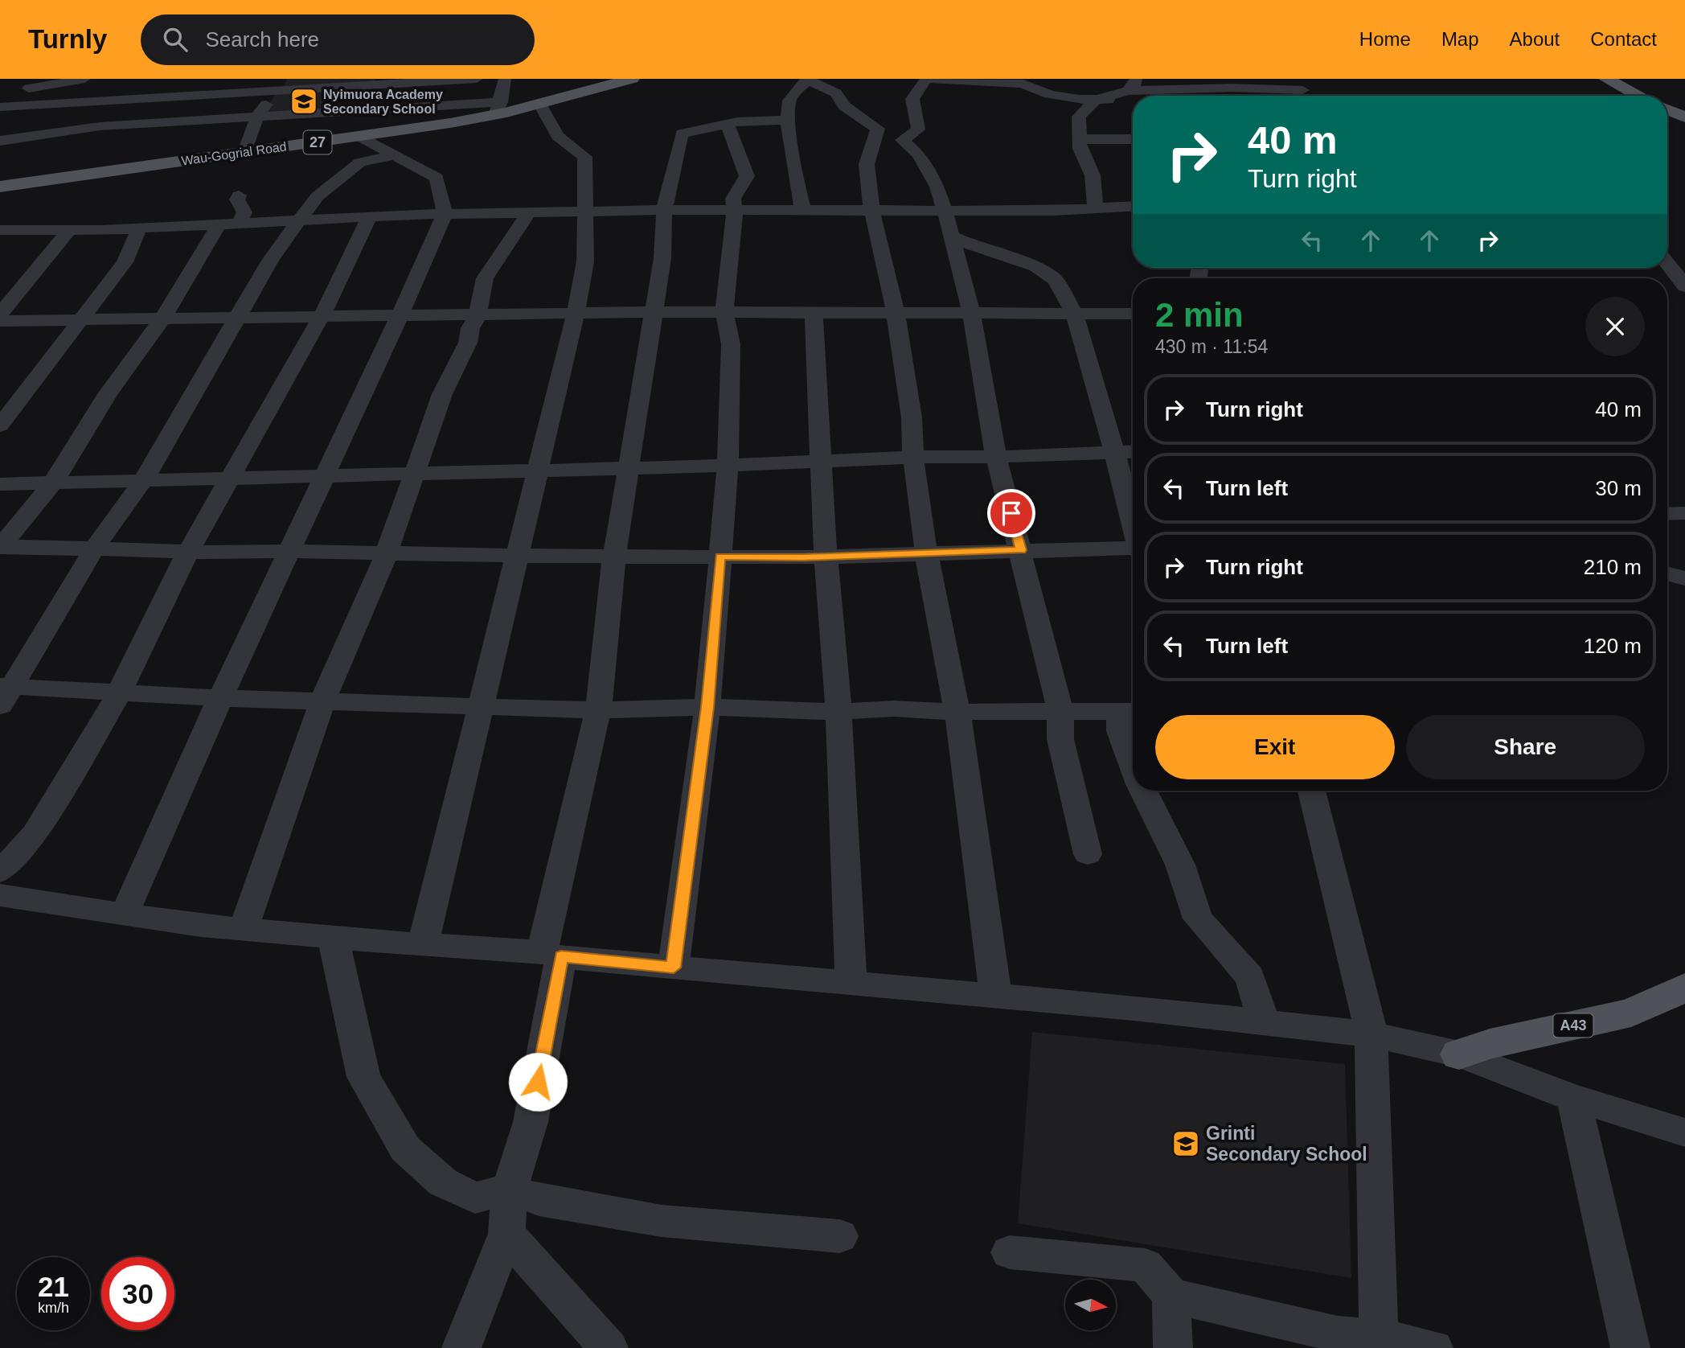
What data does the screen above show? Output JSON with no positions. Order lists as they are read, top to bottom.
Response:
{
  "streets": {
    "main road": ["27", "Wau-Gogrial Road", "A43"]
  },
  "places": {
    "school or university": ["Nyimuora Academy Secondary School", "Grinti Secondary School"]
  },
  "north": "right",
  "page": {
    "header": "Turnly",
    "search": "Search here",
    "nav": [
      "Home",
      "Map",
      "About",
      "Contact"
    ],
    "turn": ["40 m", "Turn right"],
    "heading": ["2 min", "430 m · 11:54"],
    "list": [
      {
        "name": "Turn right",
        "value": "40 m"
      },
      {
        "name": "Turn left",
        "value": "30 m"
      },
      {
        "name": "Turn right",
        "value": "210 m"
      },
      {
        "name": "Turn left",
        "value": "120 m"
      }
    ],
    "buttons": ["Exit", "Share"],
    "speed": "21 km/h",
    "limit": "30"
  }
}
